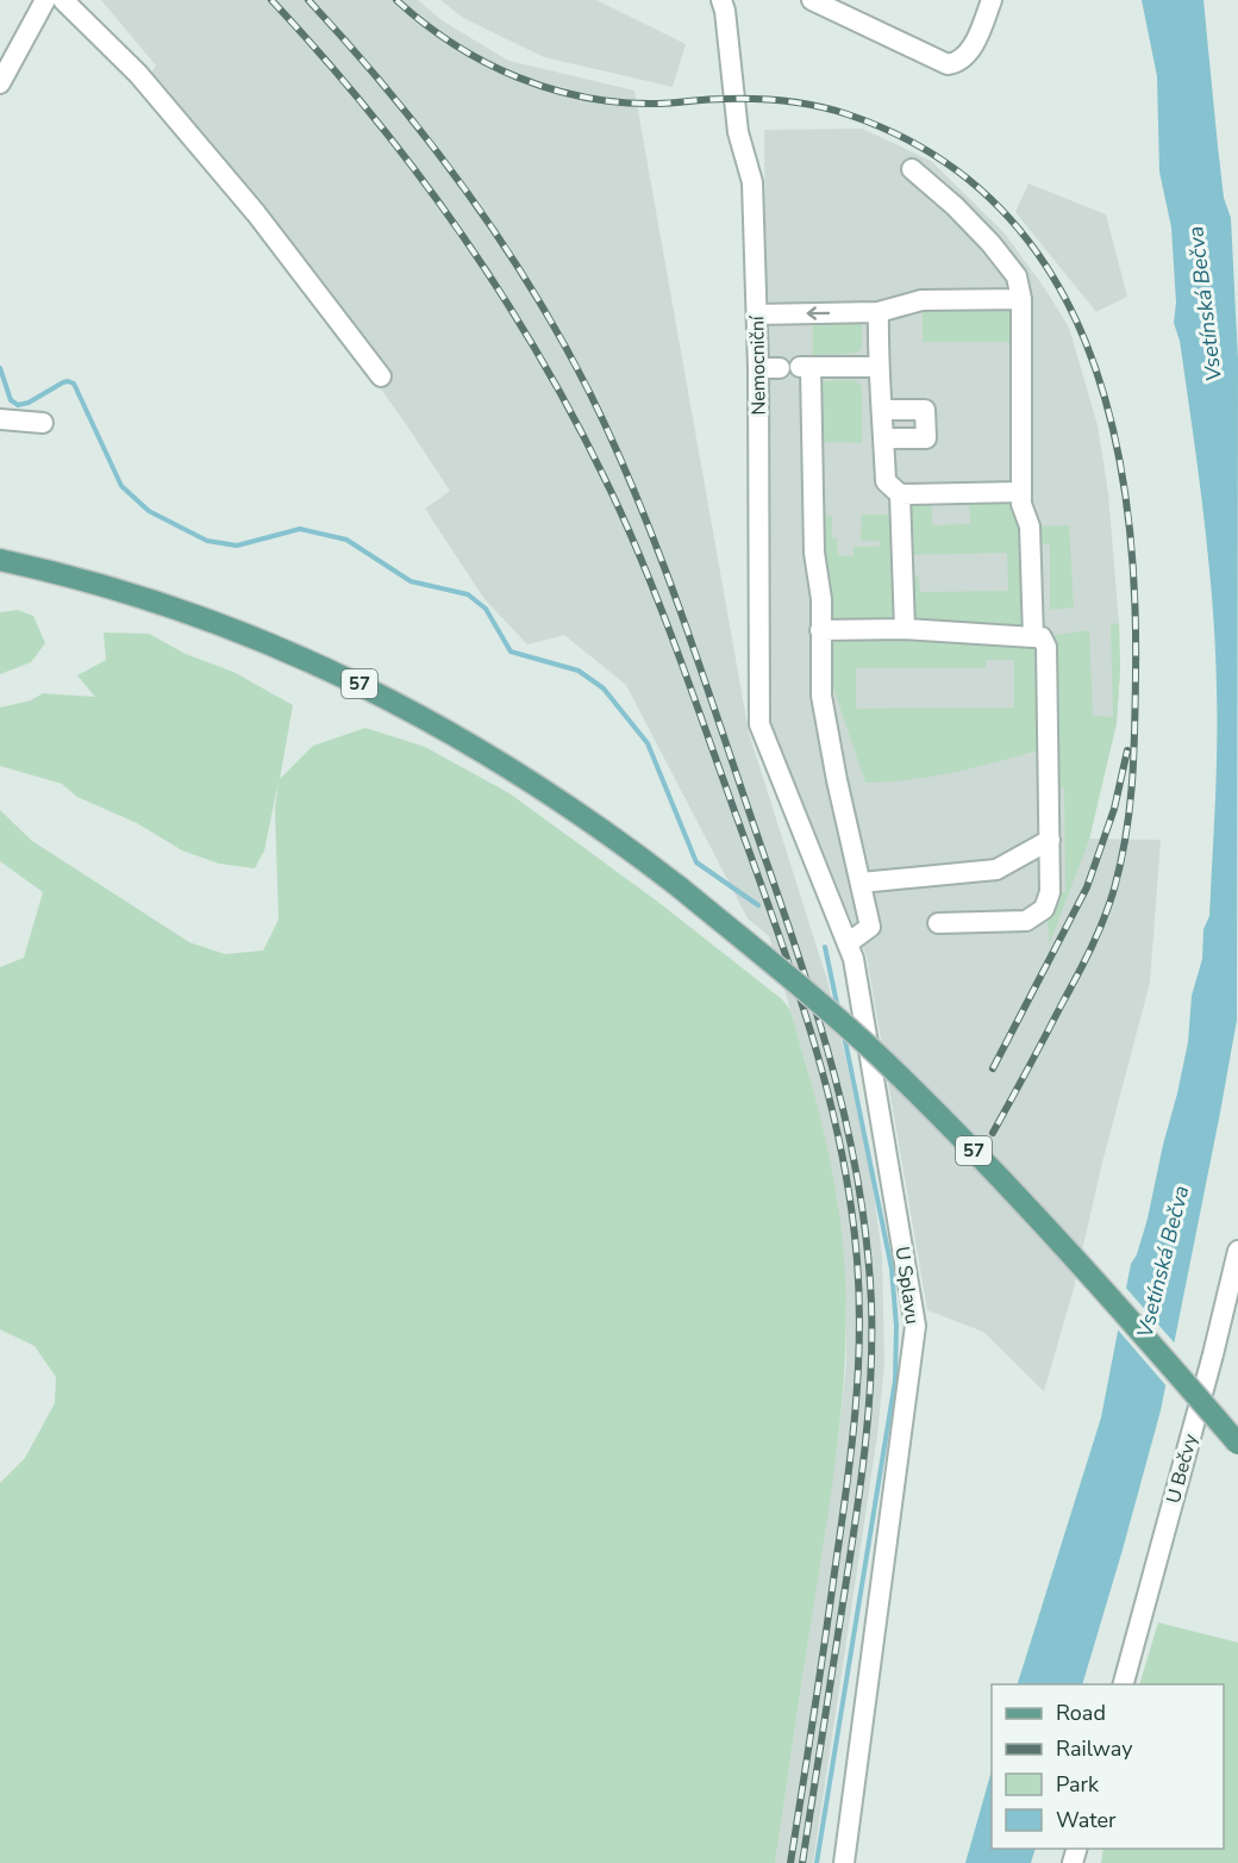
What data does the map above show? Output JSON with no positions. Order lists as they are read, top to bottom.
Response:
{
  "streets": {
    "main road": ["57"],
    "street": ["Nemocniční", "U Splavu", "U Bečvy"]
  },
  "crossings": [
    ["Nemocniční", "U Splavu"]
  ],
  "water": ["Vsetínská Bečva"],
  "legend": [
    "Road",
    "Railway",
    "Park",
    "Water"
  ]
}
